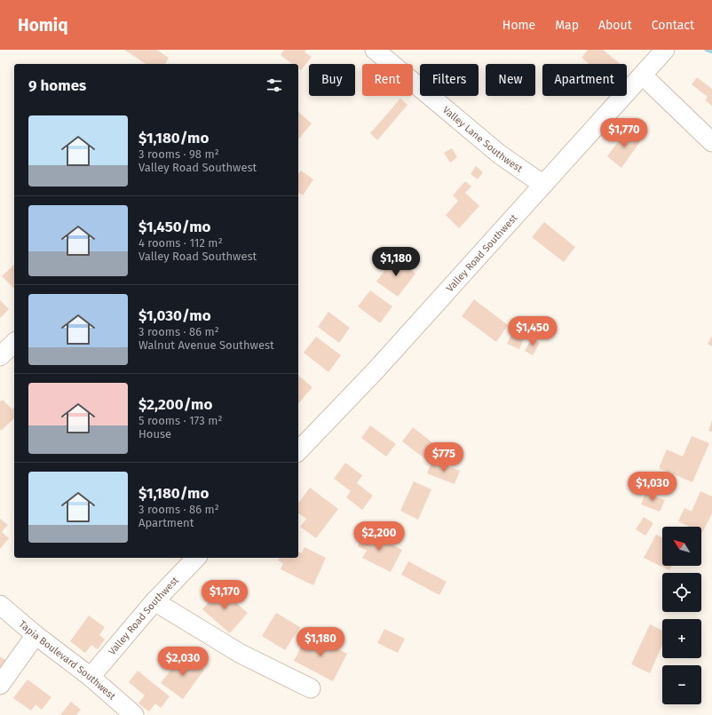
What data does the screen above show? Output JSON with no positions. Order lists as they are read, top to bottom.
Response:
{
  "streets": {
    "street": ["Valley Lane Southwest", "Valley Road Southwest", "Tapia Boulevard Southwest"]
  },
  "crossings": [
    ["Valley Lane Southwest", "Valley Road Southwest"],
    ["Valley Road Southwest", "Tapia Boulevard Southwest"]
  ],
  "north": "top left",
  "page": {
    "header": "Homiq",
    "nav": [
      "Home",
      "Map",
      "About",
      "Contact"
    ],
    "chip": [
      "Buy",
      "Rent",
      "Filters",
      "New",
      "Apartment"
    ],
    "heading": "9 homes",
    "list": [
      {
        "name": "$1,180/mo",
        "note": "3 rooms · 98 m² · Valley Road Southwest"
      },
      {
        "name": "$1,450/mo",
        "note": "4 rooms · 112 m² · Valley Road Southwest"
      },
      {
        "name": "$1,030/mo",
        "note": "3 rooms · 86 m² · Walnut Avenue Southwest"
      },
      {
        "name": "$2,200/mo",
        "note": "5 rooms · 173 m² · House"
      },
      {
        "name": "$1,180/mo",
        "note": "3 rooms · 86 m² · Apartment"
      }
    ],
    "price": [
      "$1,770",
      "$1,180",
      "$1,450",
      "$775",
      "$1,030",
      "$2,200",
      "$1,170",
      "$1,180",
      "$2,030"
    ],
    "map_buttons": ["+", "−"]
  }
}
